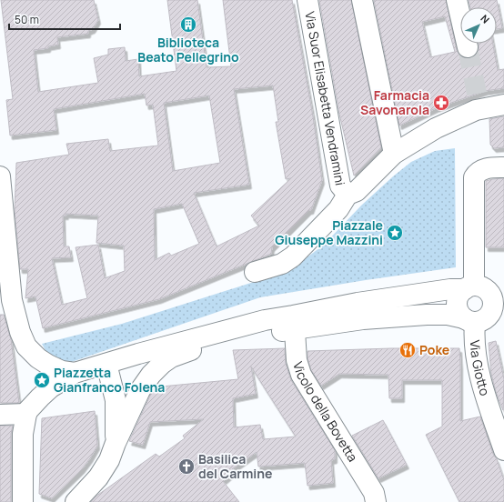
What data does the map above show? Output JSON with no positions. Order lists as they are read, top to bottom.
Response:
{
  "streets": {
    "street": ["Via Suor Elisabetta Vendramini", "Via Giotto", "Vicolo della Bovetta"]
  },
  "places": {
    "building": ["Biblioteca Beato Pellegrino"],
    "pharmacy": ["Farmacia Savonarola"],
    "place": ["Piazzale Giuseppe Mazzini", "Piazzetta Gianfranco Folena"],
    "restaurant": ["Poke"],
    "church": ["Basilica del Carmine"]
  },
  "scale_bar": "50 m",
  "north": "top right"
}
